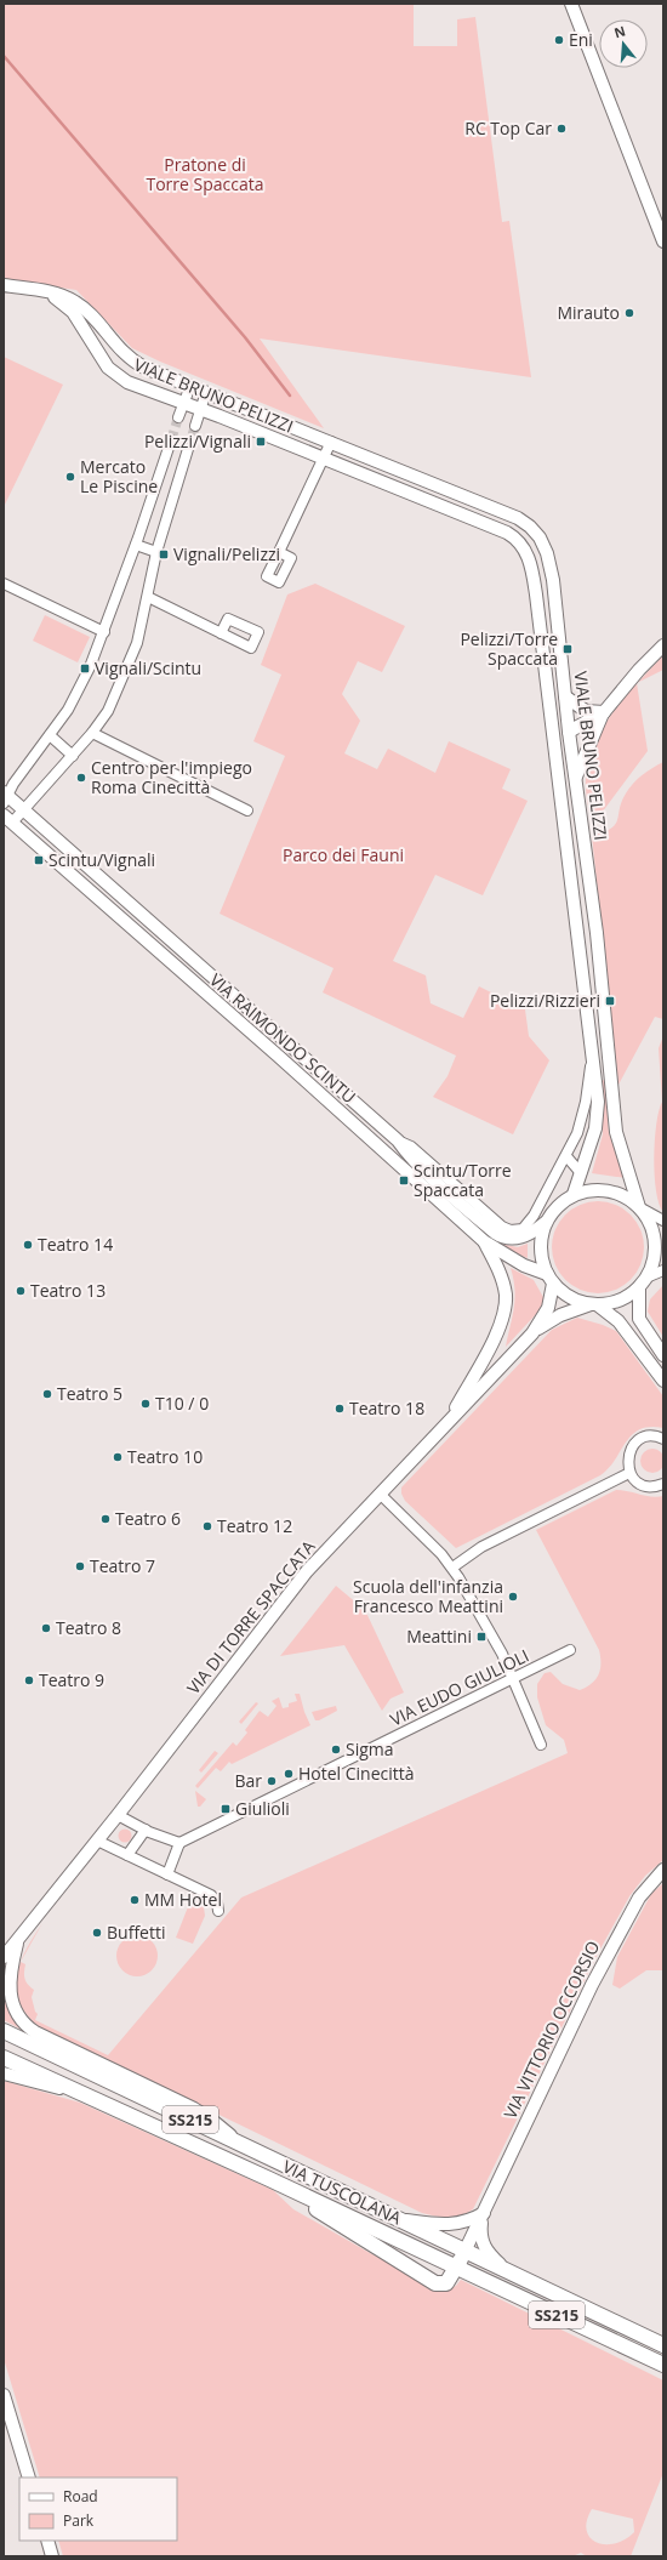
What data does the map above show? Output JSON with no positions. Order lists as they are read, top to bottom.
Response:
{
  "streets": {
    "main road": ["SS215", "VIA TUSCOLANA"],
    "street": [
      "VIALE BRUNO PELIZZI",
      "VIA RAIMONDO SCINTU",
      "VIA DI TORRE SPACCATA",
      "VIA EUDO GIULIOLI",
      "VIA VITTORIO OCCORSIO"
    ]
  },
  "crossings": [
    ["VIALE BRUNO PELIZZI", "VIA RAIMONDO SCINTU"],
    ["VIALE BRUNO PELIZZI", "VIA DI TORRE SPACCATA"],
    ["VIA RAIMONDO SCINTU", "VIA DI TORRE SPACCATA"],
    ["VIA DI TORRE SPACCATA", "VIA TUSCOLANA"],
    ["VIA VITTORIO OCCORSIO", "VIA TUSCOLANA"]
  ],
  "parks": ["Pratone di Torre Spaccata", "Parco dei Fauni"],
  "places": {
    "other": [
      "Eni",
      "RC Top Car",
      "Mirauto",
      "Mercato Le Piscine",
      "Centro per l'impiego Roma Cinecittà",
      "Teatro 14",
      "Teatro 13",
      "Teatro 5",
      "T10 / 0",
      "Teatro 18",
      "Teatro 10",
      "Teatro 6",
      "Teatro 12",
      "Teatro 7",
      "Scuola dell'infanzia Francesco Meattini",
      "Teatro 8",
      "Teatro 9",
      "Sigma",
      "Hotel Cinecittà",
      "Bar",
      "MM Hotel",
      "Buffetti"
    ],
    "transit": [
      "Pelizzi/Vignali",
      "Vignali/Pelizzi",
      "Pelizzi/Torre Spaccata",
      "Vignali/Scintu",
      "Scintu/Vignali",
      "Pelizzi/Rizzieri",
      "Scintu/Torre Spaccata",
      "Meattini",
      "Giulioli"
    ]
  },
  "legend": ["Road", "Park"],
  "north": "top"
}
